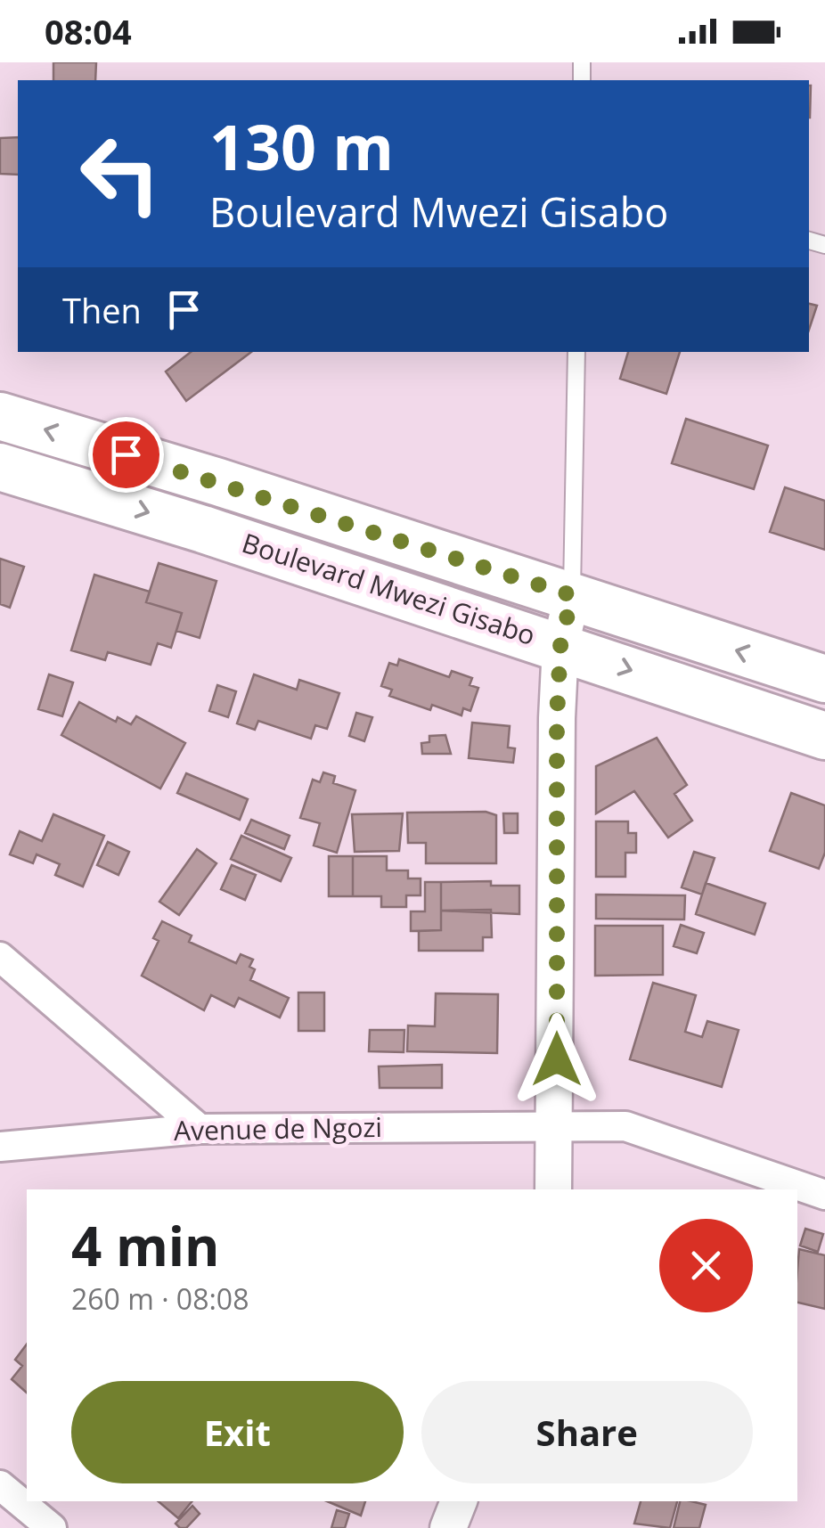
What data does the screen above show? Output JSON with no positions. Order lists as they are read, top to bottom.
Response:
{
  "streets": {
    "main road": ["Boulevard Mwezi Gisabo"],
    "street": ["Avenue de Ngozi"]
  },
  "page": {
    "status": "08:04",
    "turn": ["130 m", "Boulevard Mwezi Gisabo"],
    "then": "Then",
    "heading": ["4 min", "260 m · 08:08"],
    "buttons": ["Exit", "Share"]
  }
}
